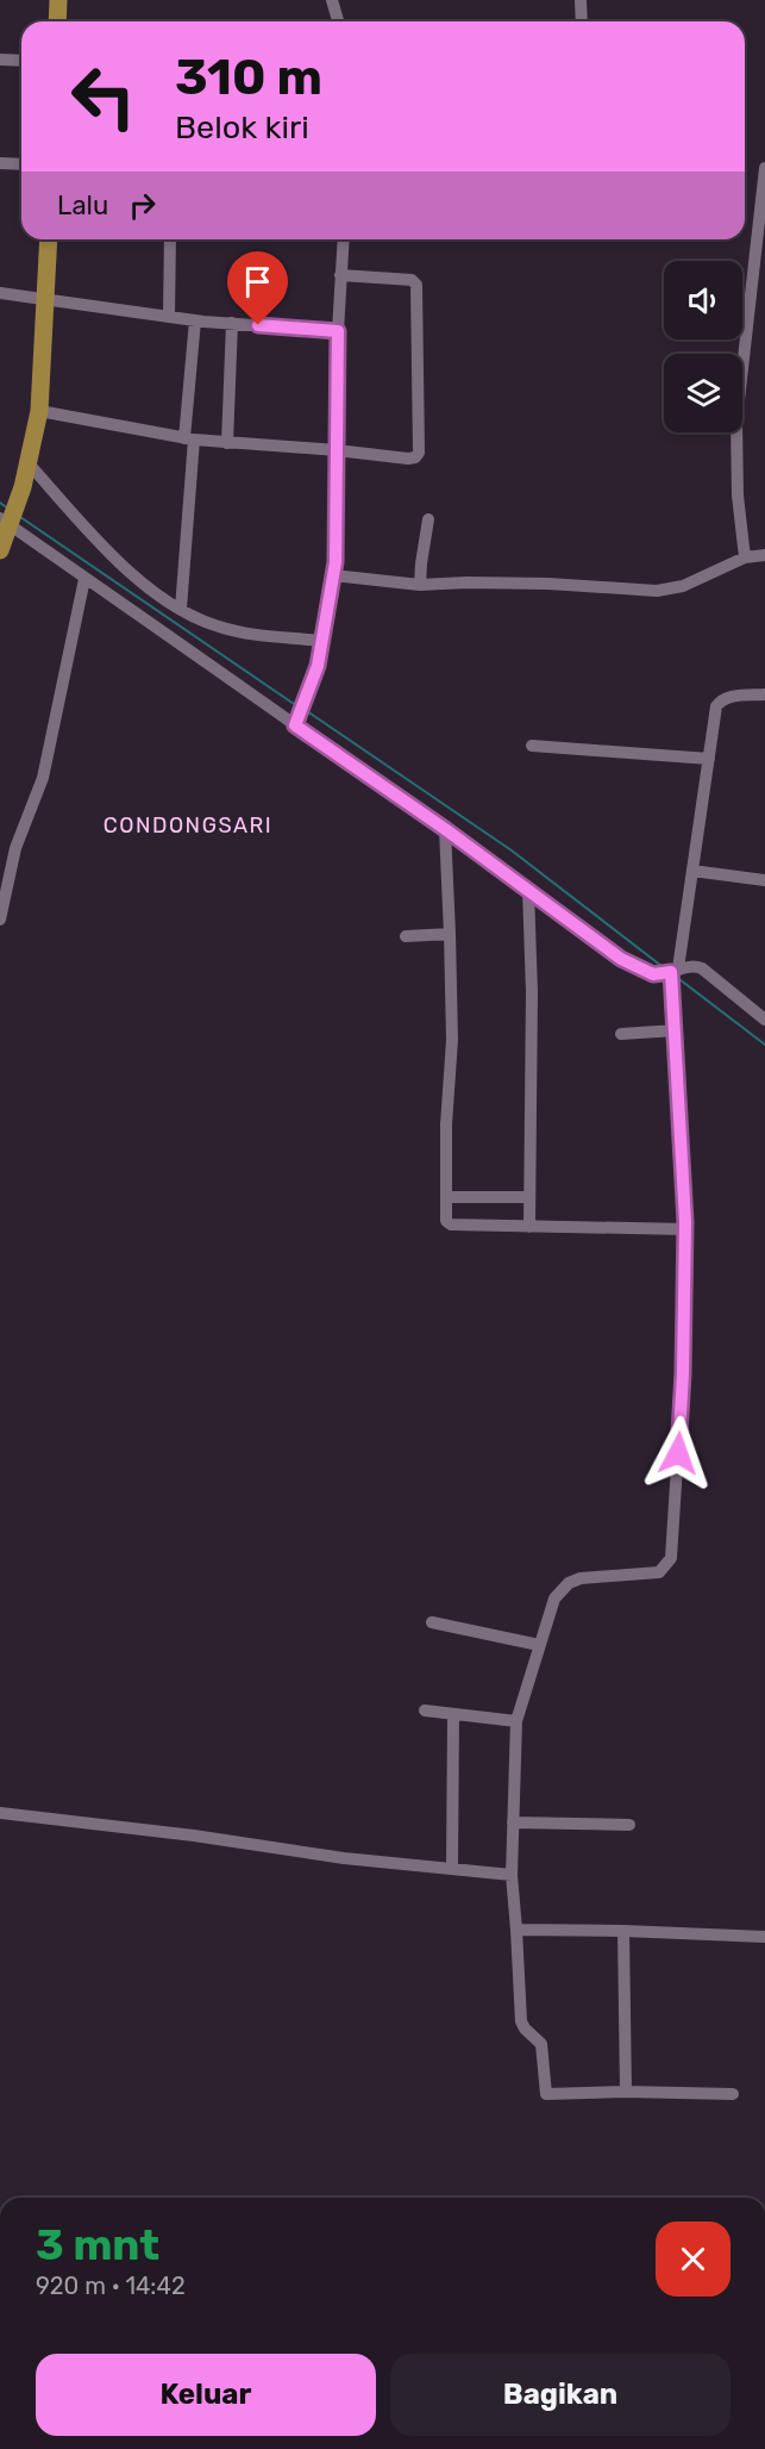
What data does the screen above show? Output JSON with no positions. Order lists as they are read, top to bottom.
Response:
{
  "districts": ["CONDONGSARI"],
  "page": {
    "turn": ["310 m", "Belok kiri"],
    "then": "Lalu",
    "heading": ["3 mnt", "920 m · 14:42"],
    "buttons": ["Keluar", "Bagikan"]
  }
}
